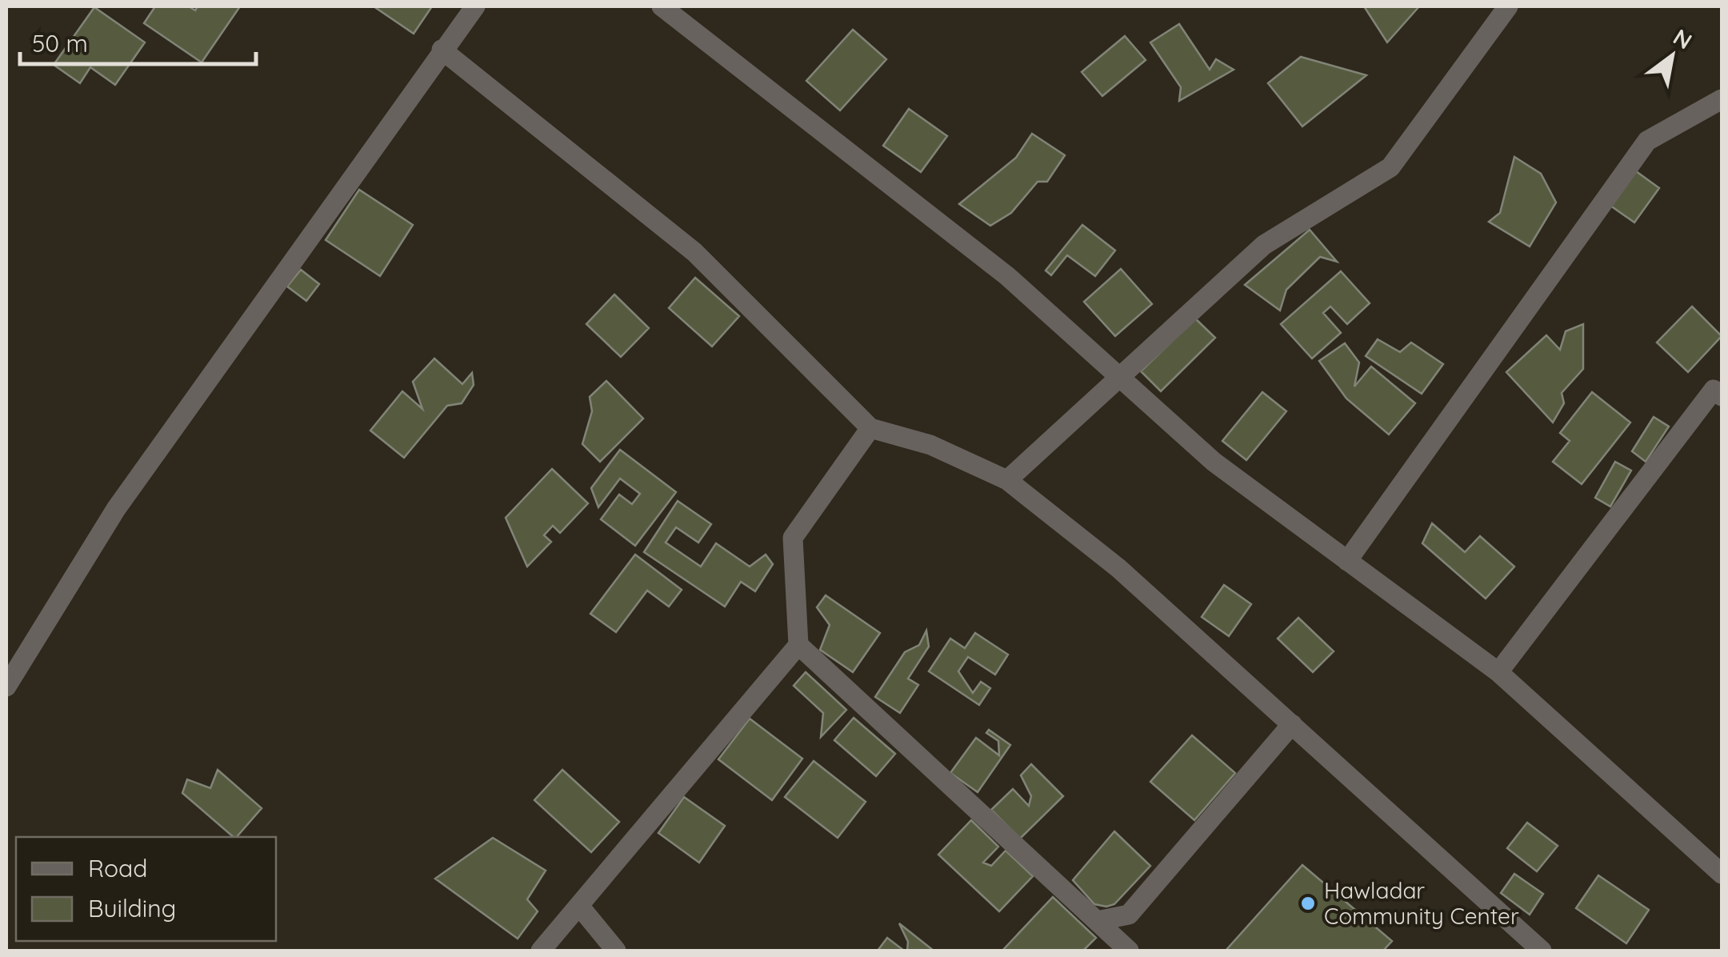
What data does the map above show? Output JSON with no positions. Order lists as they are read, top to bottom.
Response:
{
  "places": ["Hawladar Community Center"],
  "legend": ["Road", "Building"],
  "scale_bar": "50 m",
  "north": "top right"
}
